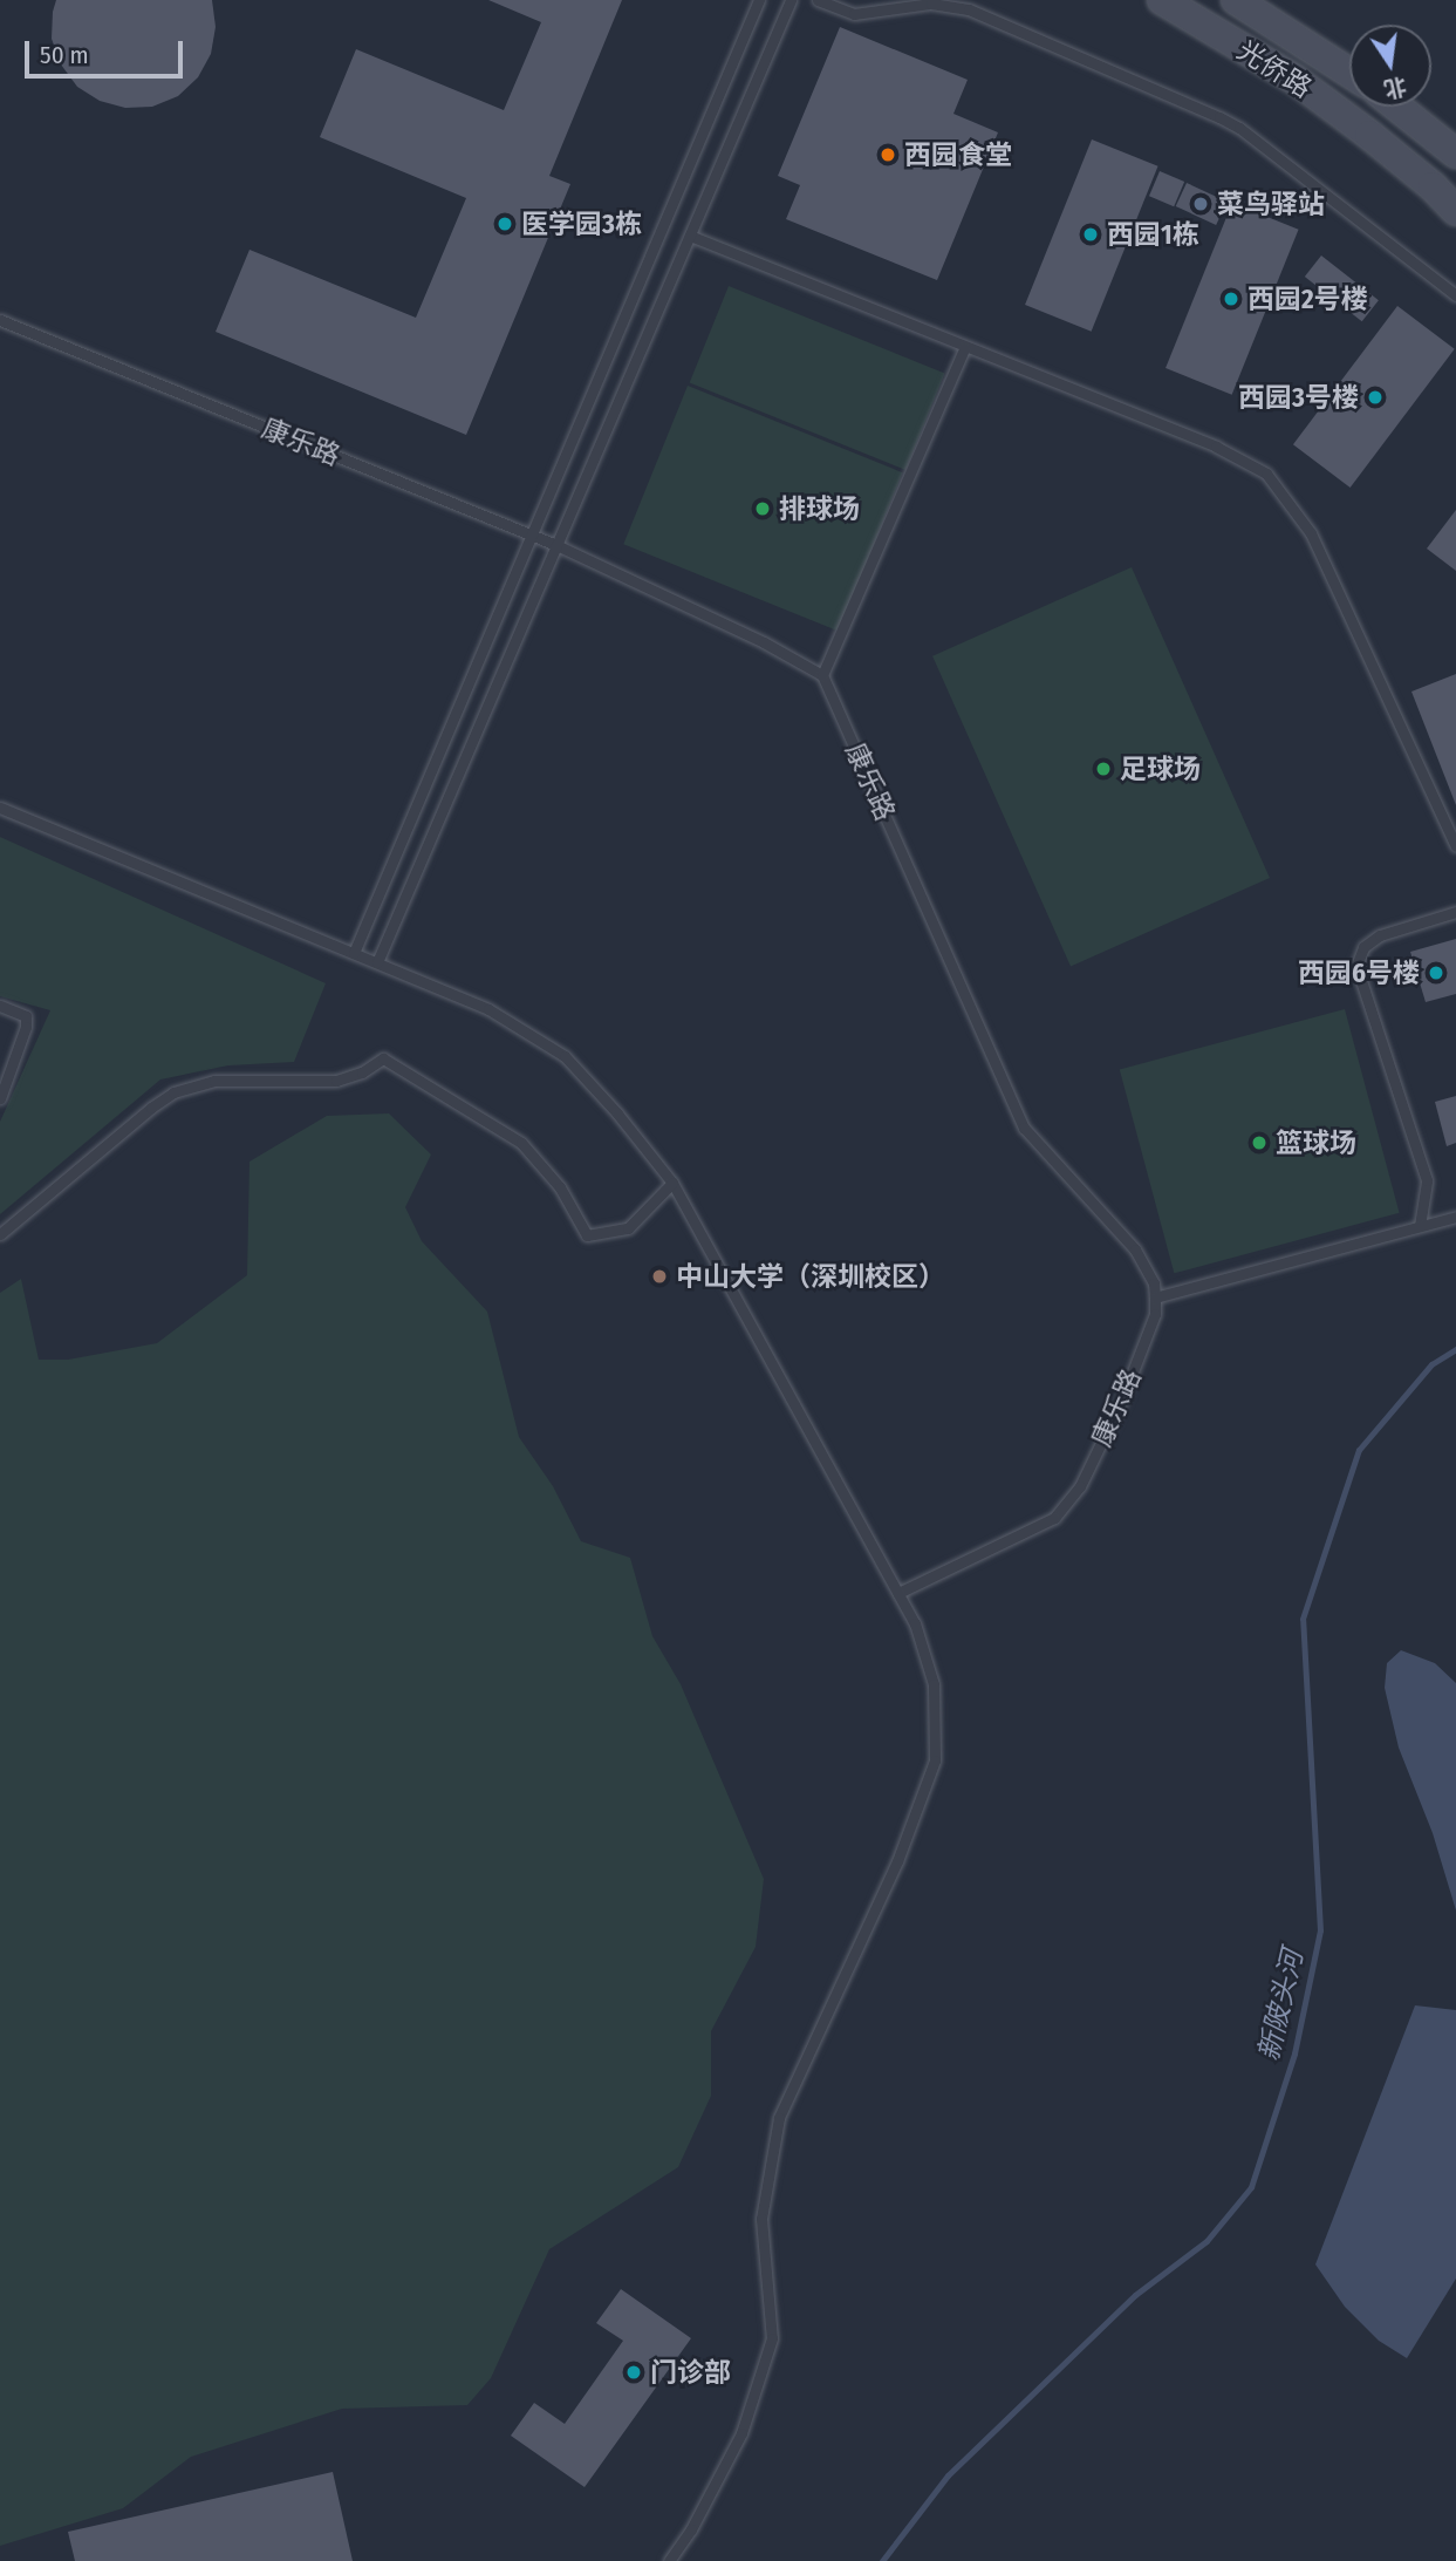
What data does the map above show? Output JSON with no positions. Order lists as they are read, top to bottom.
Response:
{
  "streets": {
    "street": ["光侨路"],
    "lane": ["康乐路"]
  },
  "water": ["新陂头河"],
  "places": [
    "西园食堂",
    "菜鸟驿站",
    "医学园3栋",
    "西园1栋",
    "西园2号楼",
    "西园3号楼",
    "排球场",
    "足球场",
    "西园6号楼",
    "篮球场",
    "中山大学（深圳校区）",
    "门诊部"
  ],
  "scale_bar": "50 m",
  "north": "bottom"
}
